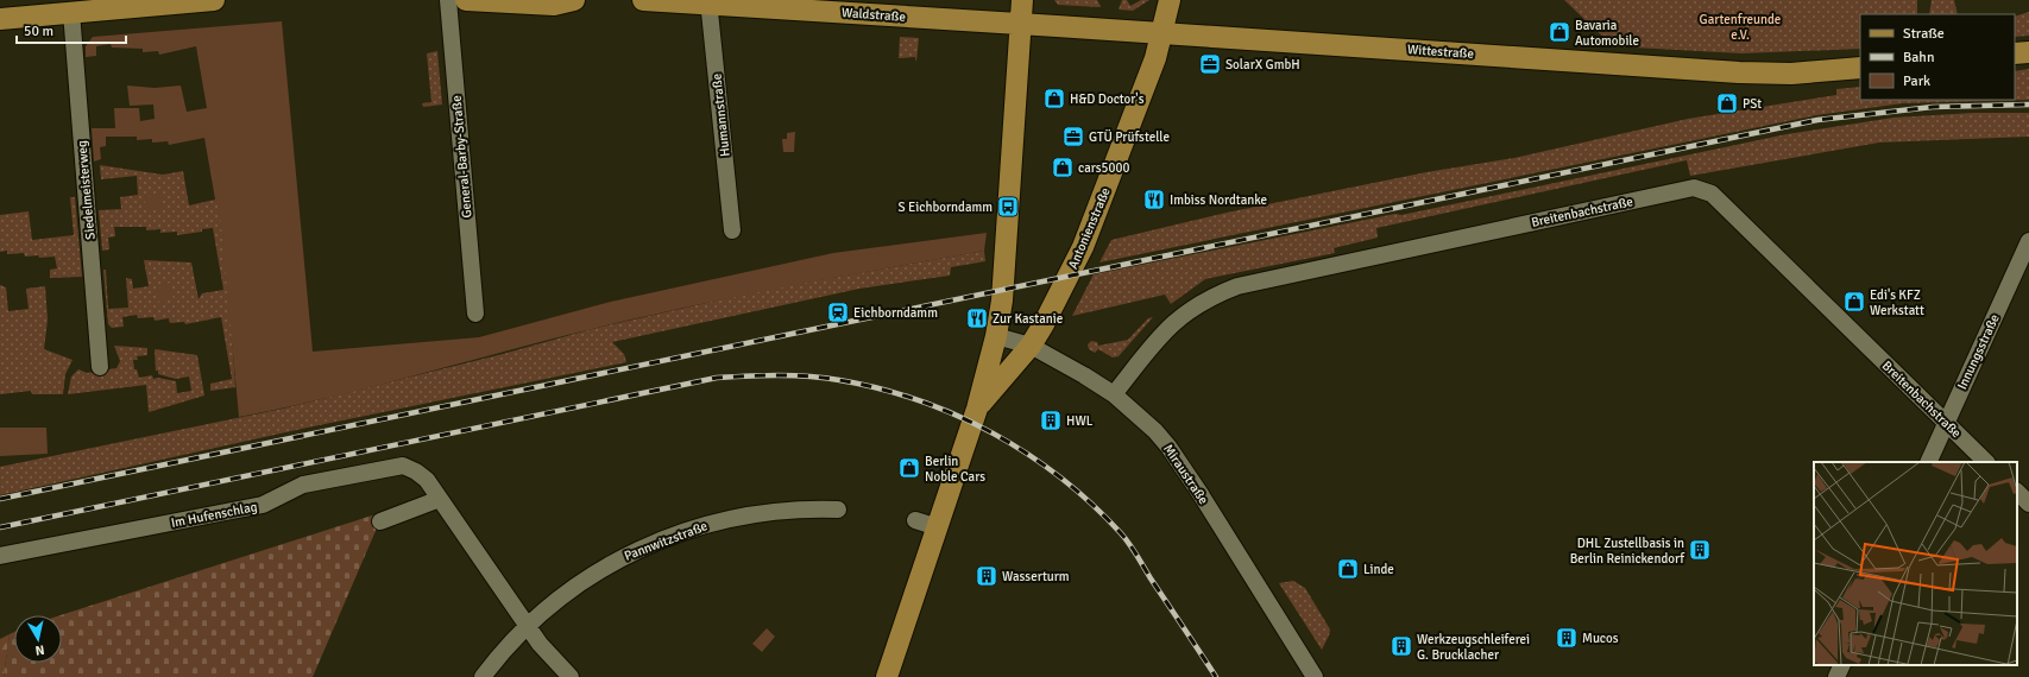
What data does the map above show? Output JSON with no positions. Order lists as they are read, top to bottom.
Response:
{
  "streets": {
    "main road": ["Waldstraße", "Wittestraße", "Antonienstraße"],
    "street": [
      "Humannstraße",
      "General-Barby-Straße",
      "Siedelmeisterweg",
      "Breitenbachstraße",
      "Innungsstraße",
      "Miraustraße",
      "Im Hufenschlag",
      "Pannwitzstraße"
    ]
  },
  "crossings": [
    ["Waldstraße", "Wittestraße"],
    ["Waldstraße", "Humannstraße"],
    ["Wittestraße", "Antonienstraße"],
    ["Breitenbachstraße", "Innungsstraße"],
    ["Breitenbachstraße", "Miraustraße"],
    ["Antonienstraße", "Miraustraße"],
    ["Im Hufenschlag", "Pannwitzstraße"]
  ],
  "parks": ["Gartenfreunde e.V."],
  "places": {
    "shop": [
      "Bavaria Automobile",
      "H&D Doctor's",
      "PSt",
      "cars5000",
      "Edi's KFZ Werkstatt",
      "Berlin Noble Cars",
      "Linde"
    ],
    "office": ["SolarX GmbH", "GTÜ Prüfstelle"],
    "restaurant": ["Imbiss Nordtanke", "Zur Kastanie"],
    "bus stop": ["S Eichborndamm"],
    "station": ["Eichborndamm"],
    "building": [
      "HWL",
      "DHL Zustellbasis in Berlin Reinickendorf",
      "Wasserturm",
      "Mucos",
      "Werkzeugschleiferei G. Brucklacher"
    ]
  },
  "legend": ["Straße", "Bahn", "Park"],
  "scale_bar": "50 m",
  "north": "bottom"
}
